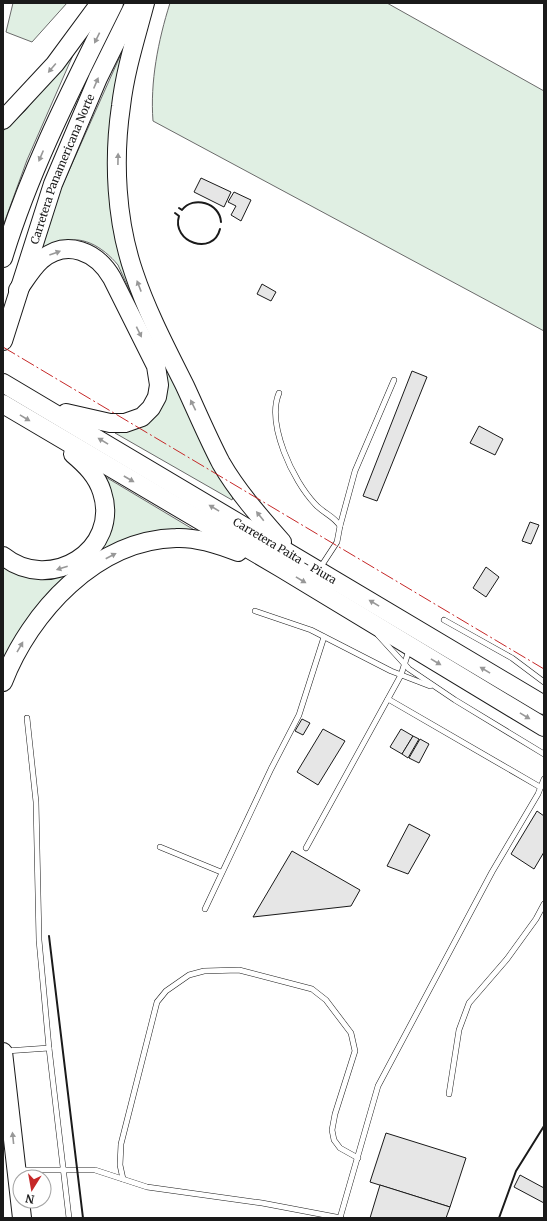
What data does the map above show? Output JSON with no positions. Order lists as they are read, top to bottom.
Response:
{
  "streets": {
    "highway": ["Carretera Panamericana Norte", "Carretera Paita - Piura"]
  },
  "north": "bottom"
}
